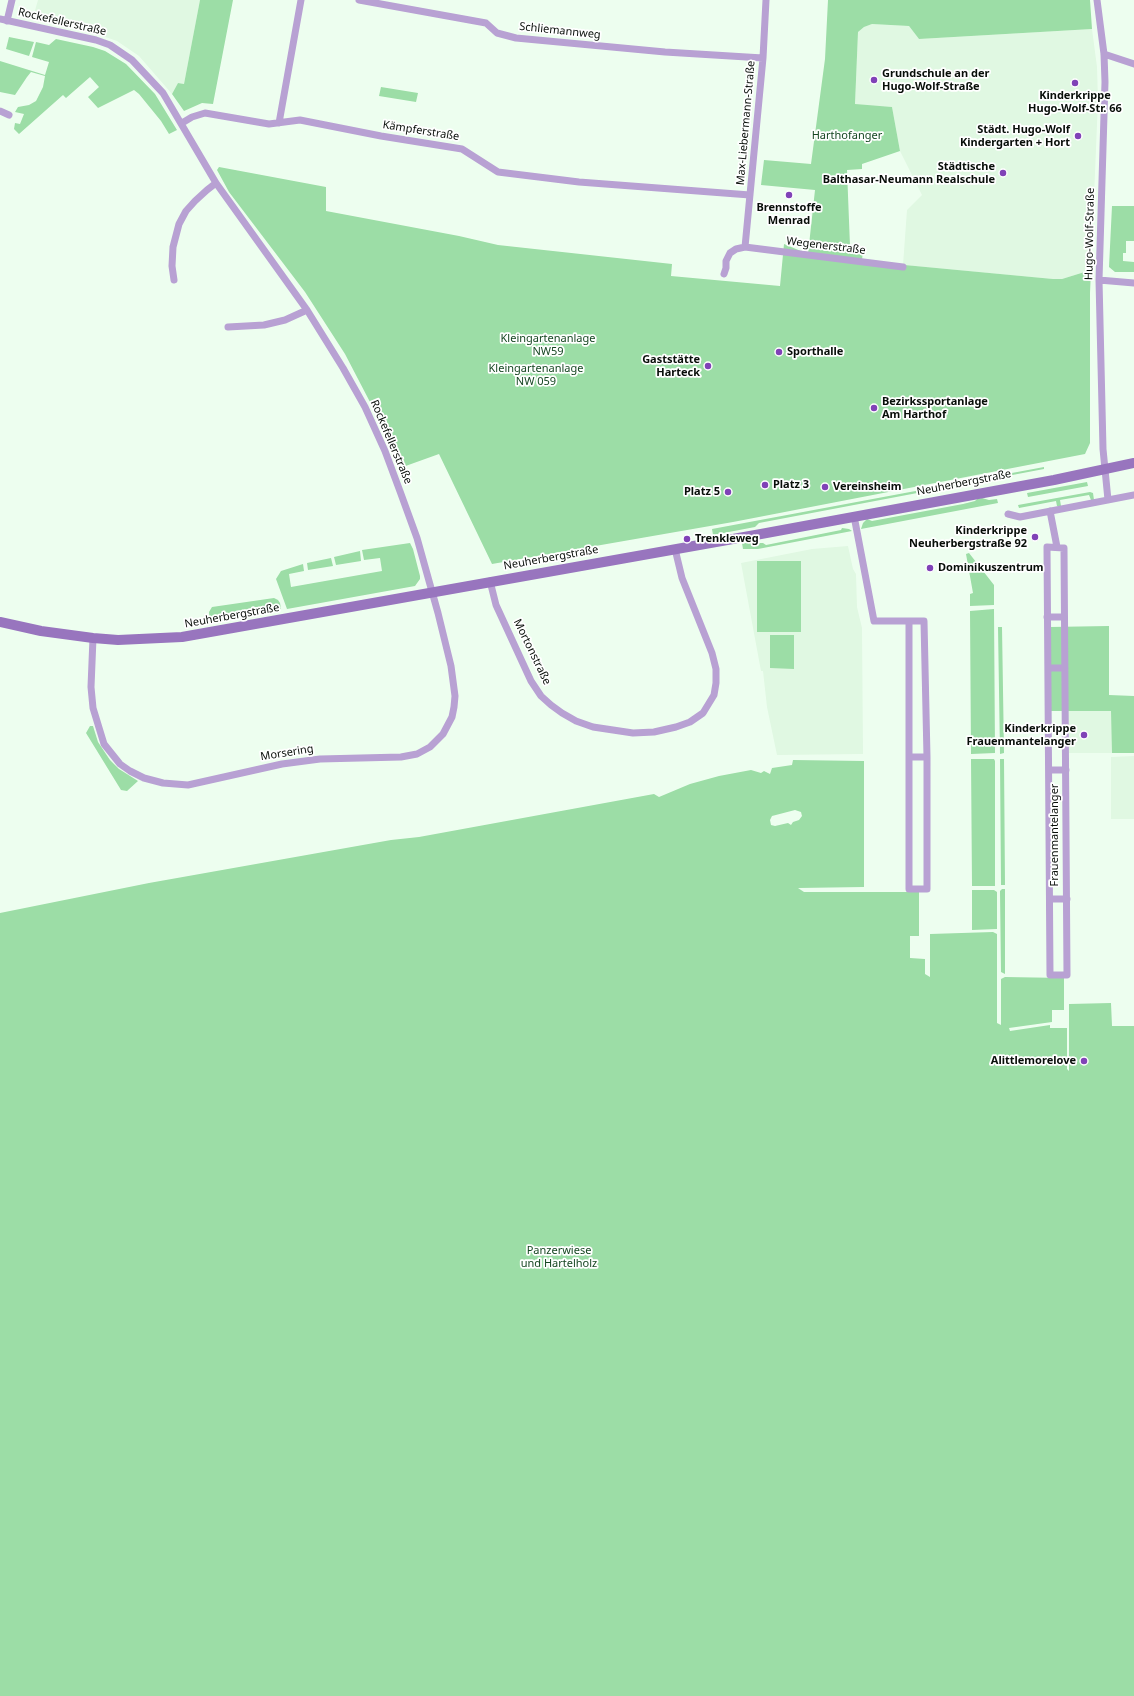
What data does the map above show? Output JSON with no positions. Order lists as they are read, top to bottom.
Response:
{
  "streets": {
    "main road": ["Neuherbergstraße"],
    "street": [
      "Rockefellerstraße",
      "Schliemannweg",
      "Max-Liebermann-Straße",
      "Kämpferstraße",
      "Hugo-Wolf-Straße",
      "Wegenerstraße",
      "Mortonstraße",
      "Morsering",
      "Frauenmantelanger"
    ]
  },
  "crossings": [
    ["Rockefellerstraße", "Kämpferstraße"],
    ["Rockefellerstraße", "Neuherbergstraße"],
    ["Rockefellerstraße", "Morsering"],
    ["Schliemannweg", "Max-Liebermann-Straße"],
    ["Max-Liebermann-Straße", "Kämpferstraße"],
    ["Max-Liebermann-Straße", "Wegenerstraße"],
    ["Hugo-Wolf-Straße", "Neuherbergstraße"],
    ["Neuherbergstraße", "Mortonstraße"],
    ["Neuherbergstraße", "Morsering"]
  ],
  "parks": [
    "Harthofanger",
    "Kleingartenanlage NW59",
    "Kleingartenanlage NW 059",
    "Panzerwiese und Hartelholz"
  ],
  "places": [
    "Grundschule an der Hugo-Wolf-Straße",
    "Kinderkrippe Hugo-Wolf-Str. 66",
    "Städt. Hugo-Wolf Kindergarten + Hort",
    "Städtische Balthasar-Neumann Realschule",
    "Brennstoffe Menrad",
    "Sporthalle",
    "Gaststätte Harteck",
    "Bezirkssportanlage Am Harthof",
    "Platz 3",
    "Vereinsheim",
    "Platz 5",
    "Kinderkrippe Neuherbergstraße 92",
    "Trenkleweg",
    "Dominikuszentrum",
    "Kinderkrippe Frauenmantelanger",
    "Alittlemorelove"
  ]
}
